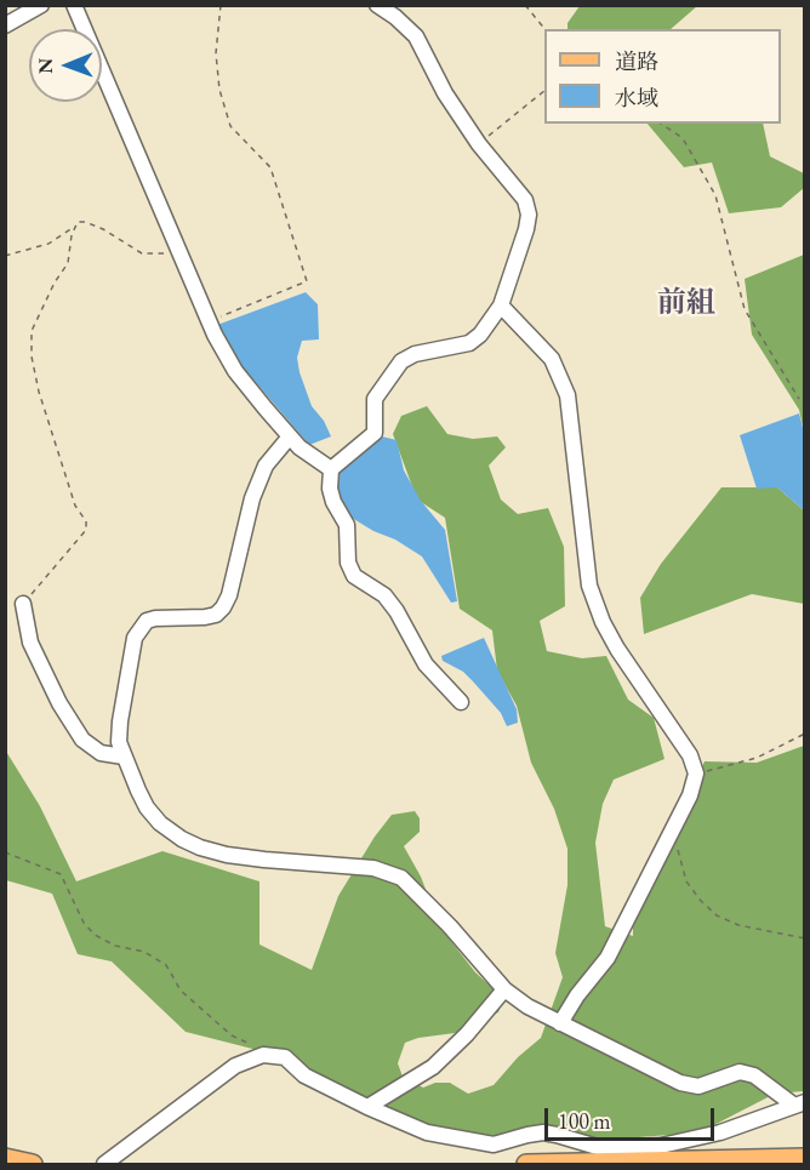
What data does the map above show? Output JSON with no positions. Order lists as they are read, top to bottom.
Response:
{
  "districts": ["前組"],
  "legend": ["道路", "水域"],
  "scale_bar": "100 m",
  "north": "left"
}
